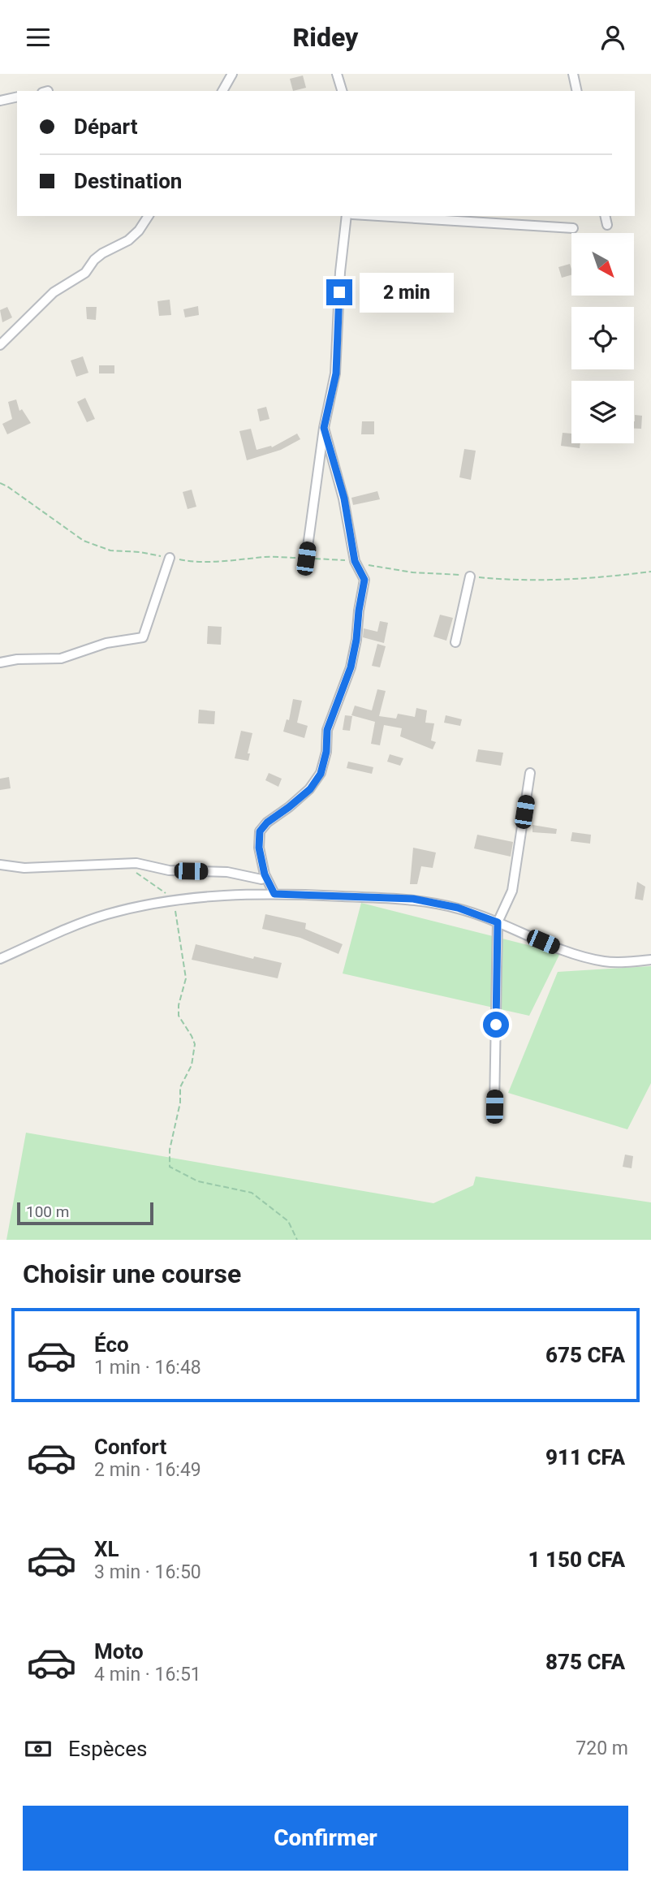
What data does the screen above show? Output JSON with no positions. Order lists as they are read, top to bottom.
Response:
{
  "scale_bar": "100 m",
  "north": "bottom right",
  "page": {
    "header": "Ridey",
    "banner": ["Départ", "Destination"],
    "bubble": "2 min",
    "scale": "100 m",
    "heading": "Choisir une course",
    "list": [
      {
        "name": "Éco",
        "note": "1 min · 16:48",
        "value": "675 CFA"
      },
      {
        "name": "Confort",
        "note": "2 min · 16:49",
        "value": "911 CFA"
      },
      {
        "name": "XL",
        "note": "3 min · 16:50",
        "value": "1 150 CFA"
      },
      {
        "name": "Moto",
        "note": "4 min · 16:51",
        "value": "875 CFA"
      }
    ],
    "pay": ["Espèces", "720 m"],
    "buttons": "Confirmer"
  }
}
